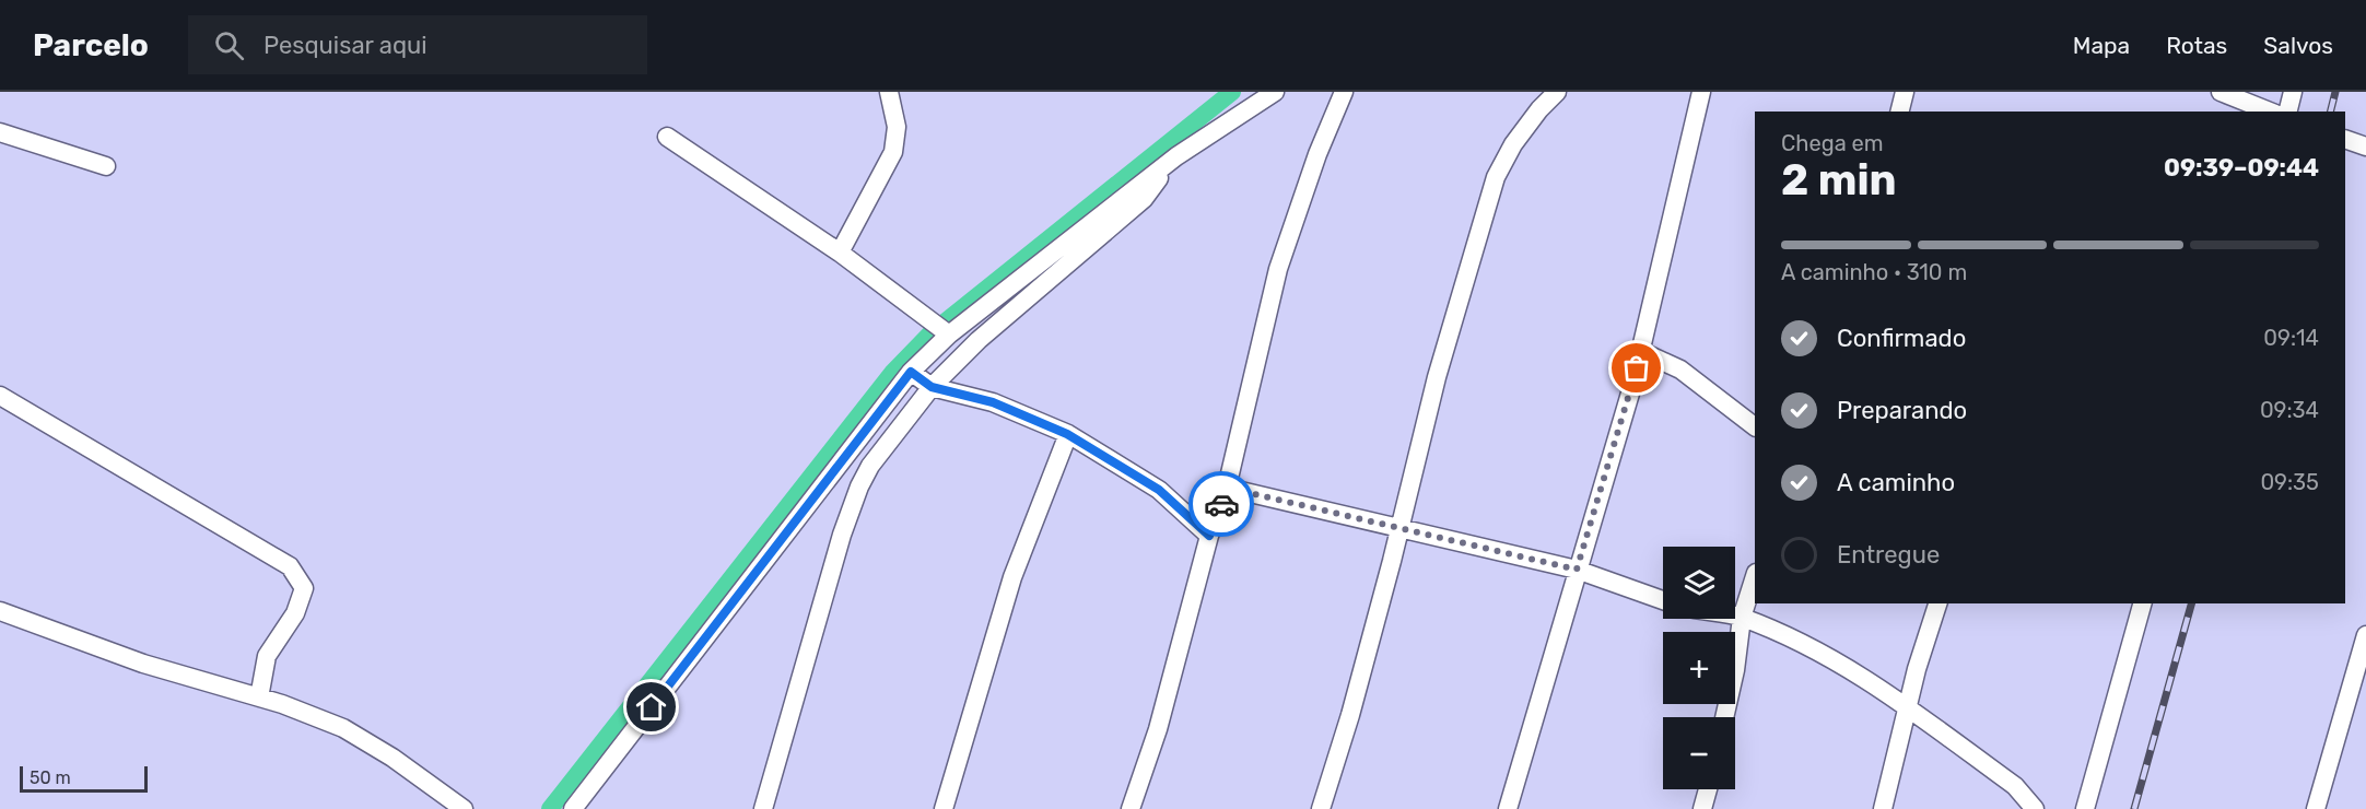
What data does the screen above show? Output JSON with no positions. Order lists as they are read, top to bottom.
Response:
{
  "scale_bar": "50 m",
  "page": {
    "header": "Parcelo",
    "search": "Pesquisar aqui",
    "nav": ["Mapa", "Rotas", "Salvos"],
    "heading": ["2 min", "Chega em", "09:39–09:44"],
    "bar": "A caminho · 310 m",
    "list": [
      ["Confirmado", "09:14"],
      ["Preparando", "09:34"],
      ["A caminho", "09:35"],
      "Entregue"
    ],
    "map_buttons": ["+", "−"],
    "scale": "50 m"
  }
}
